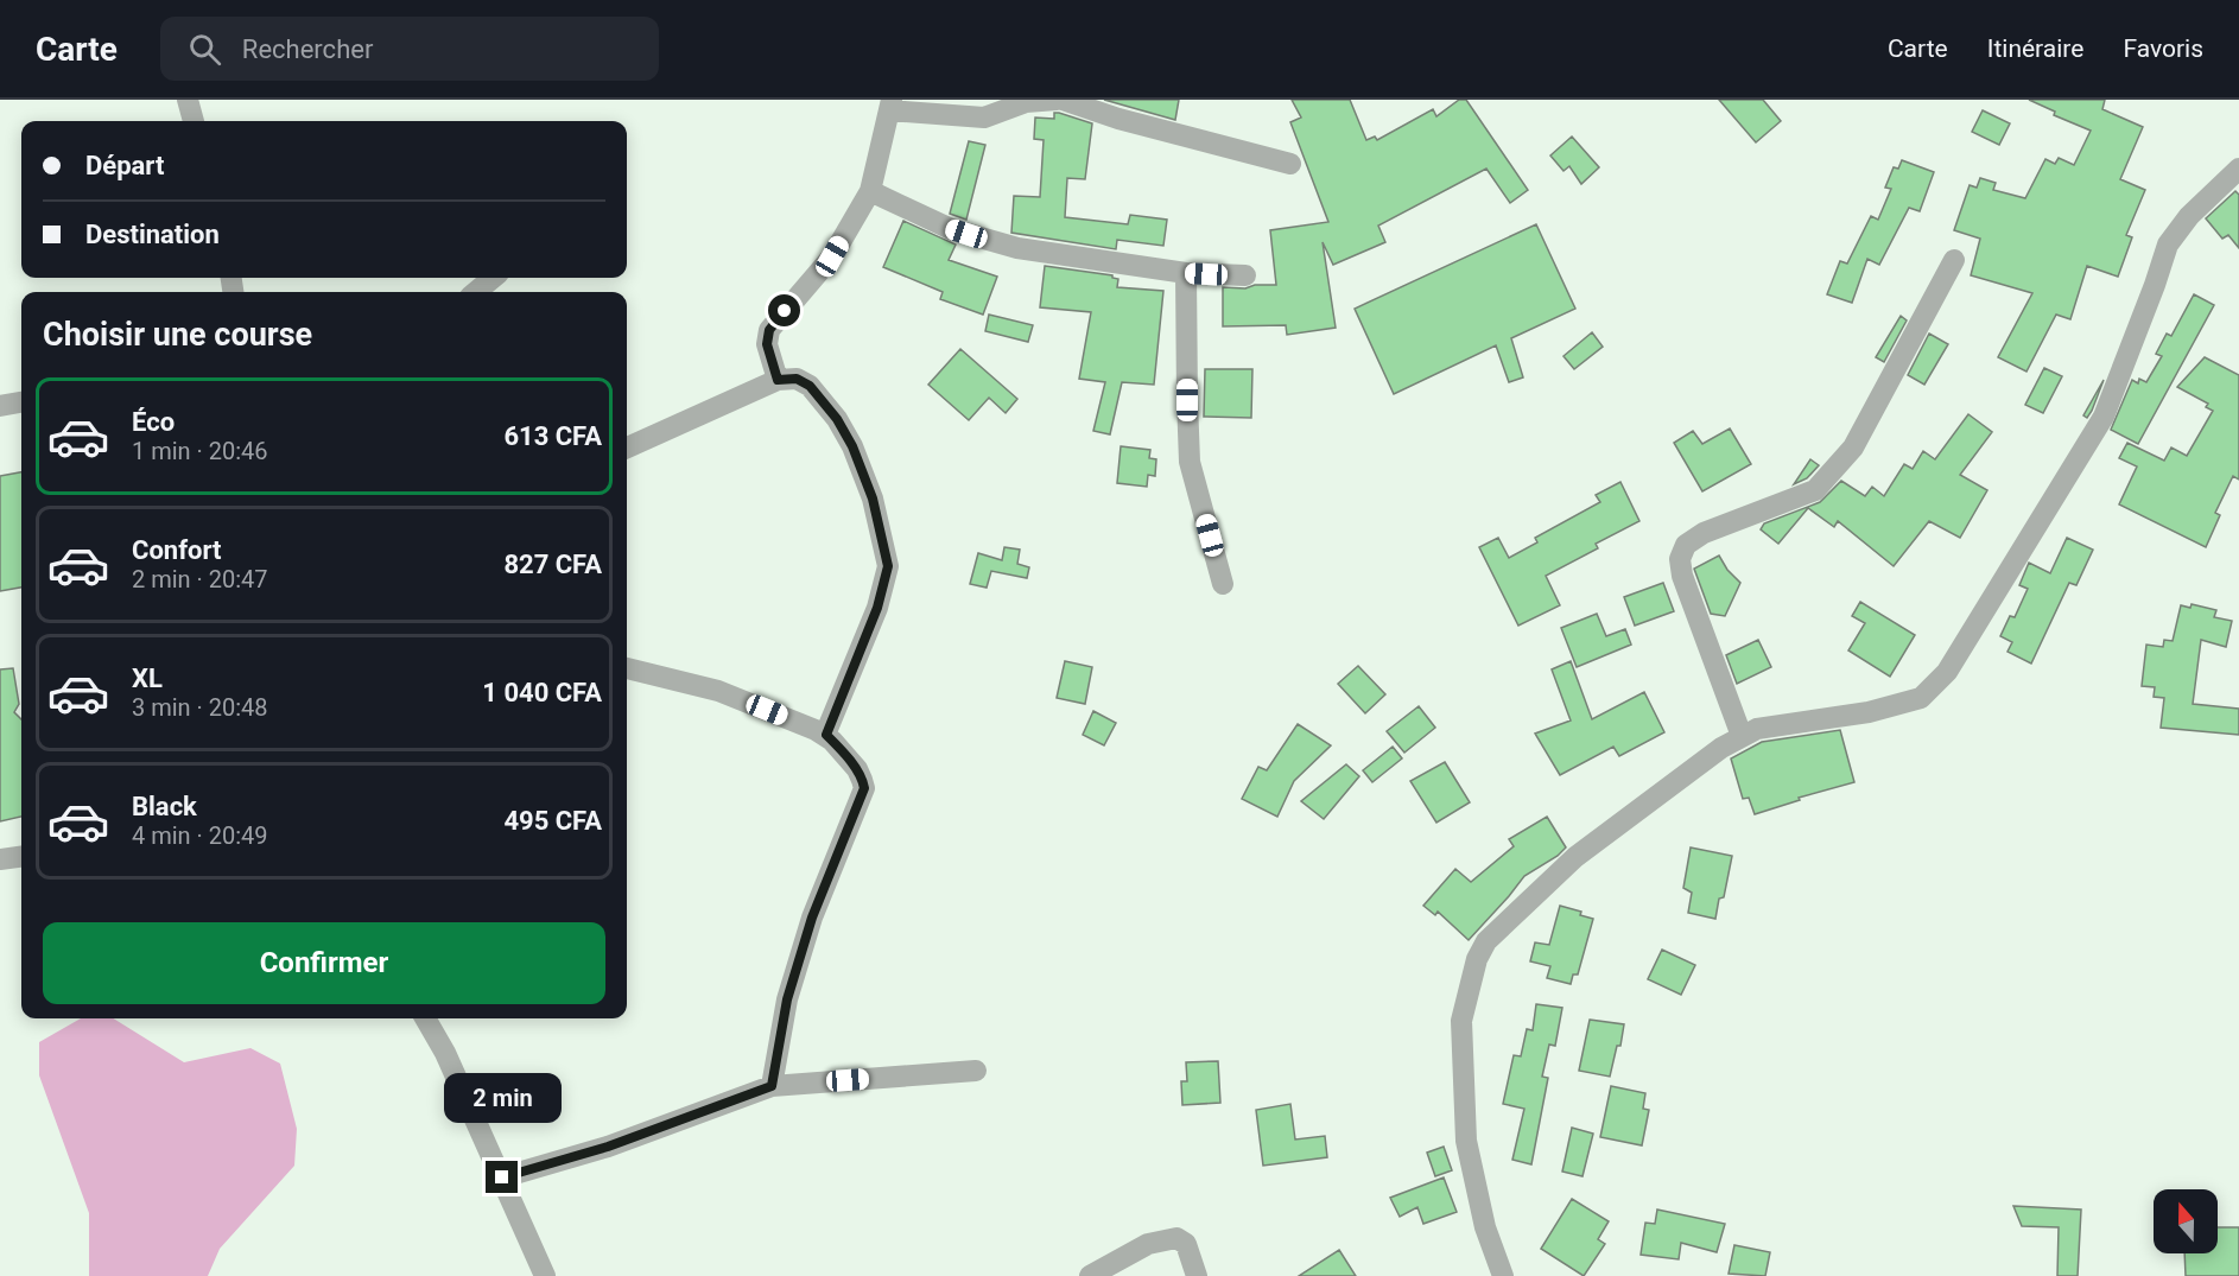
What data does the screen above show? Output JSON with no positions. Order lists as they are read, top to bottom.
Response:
{
  "north": "top",
  "page": {
    "header": "Carte",
    "search": "Rechercher",
    "nav": ["Carte", "Itinéraire", "Favoris"],
    "banner": ["Départ", "Destination"],
    "heading": "Choisir une course",
    "list": [
      {
        "name": "Éco",
        "note": "1 min · 20:46",
        "value": "613 CFA"
      },
      {
        "name": "Confort",
        "note": "2 min · 20:47",
        "value": "827 CFA"
      },
      {
        "name": "XL",
        "note": "3 min · 20:48",
        "value": "1 040 CFA"
      },
      {
        "name": "Black",
        "note": "4 min · 20:49",
        "value": "495 CFA"
      }
    ],
    "buttons": "Confirmer",
    "bubble": "2 min"
  }
}
